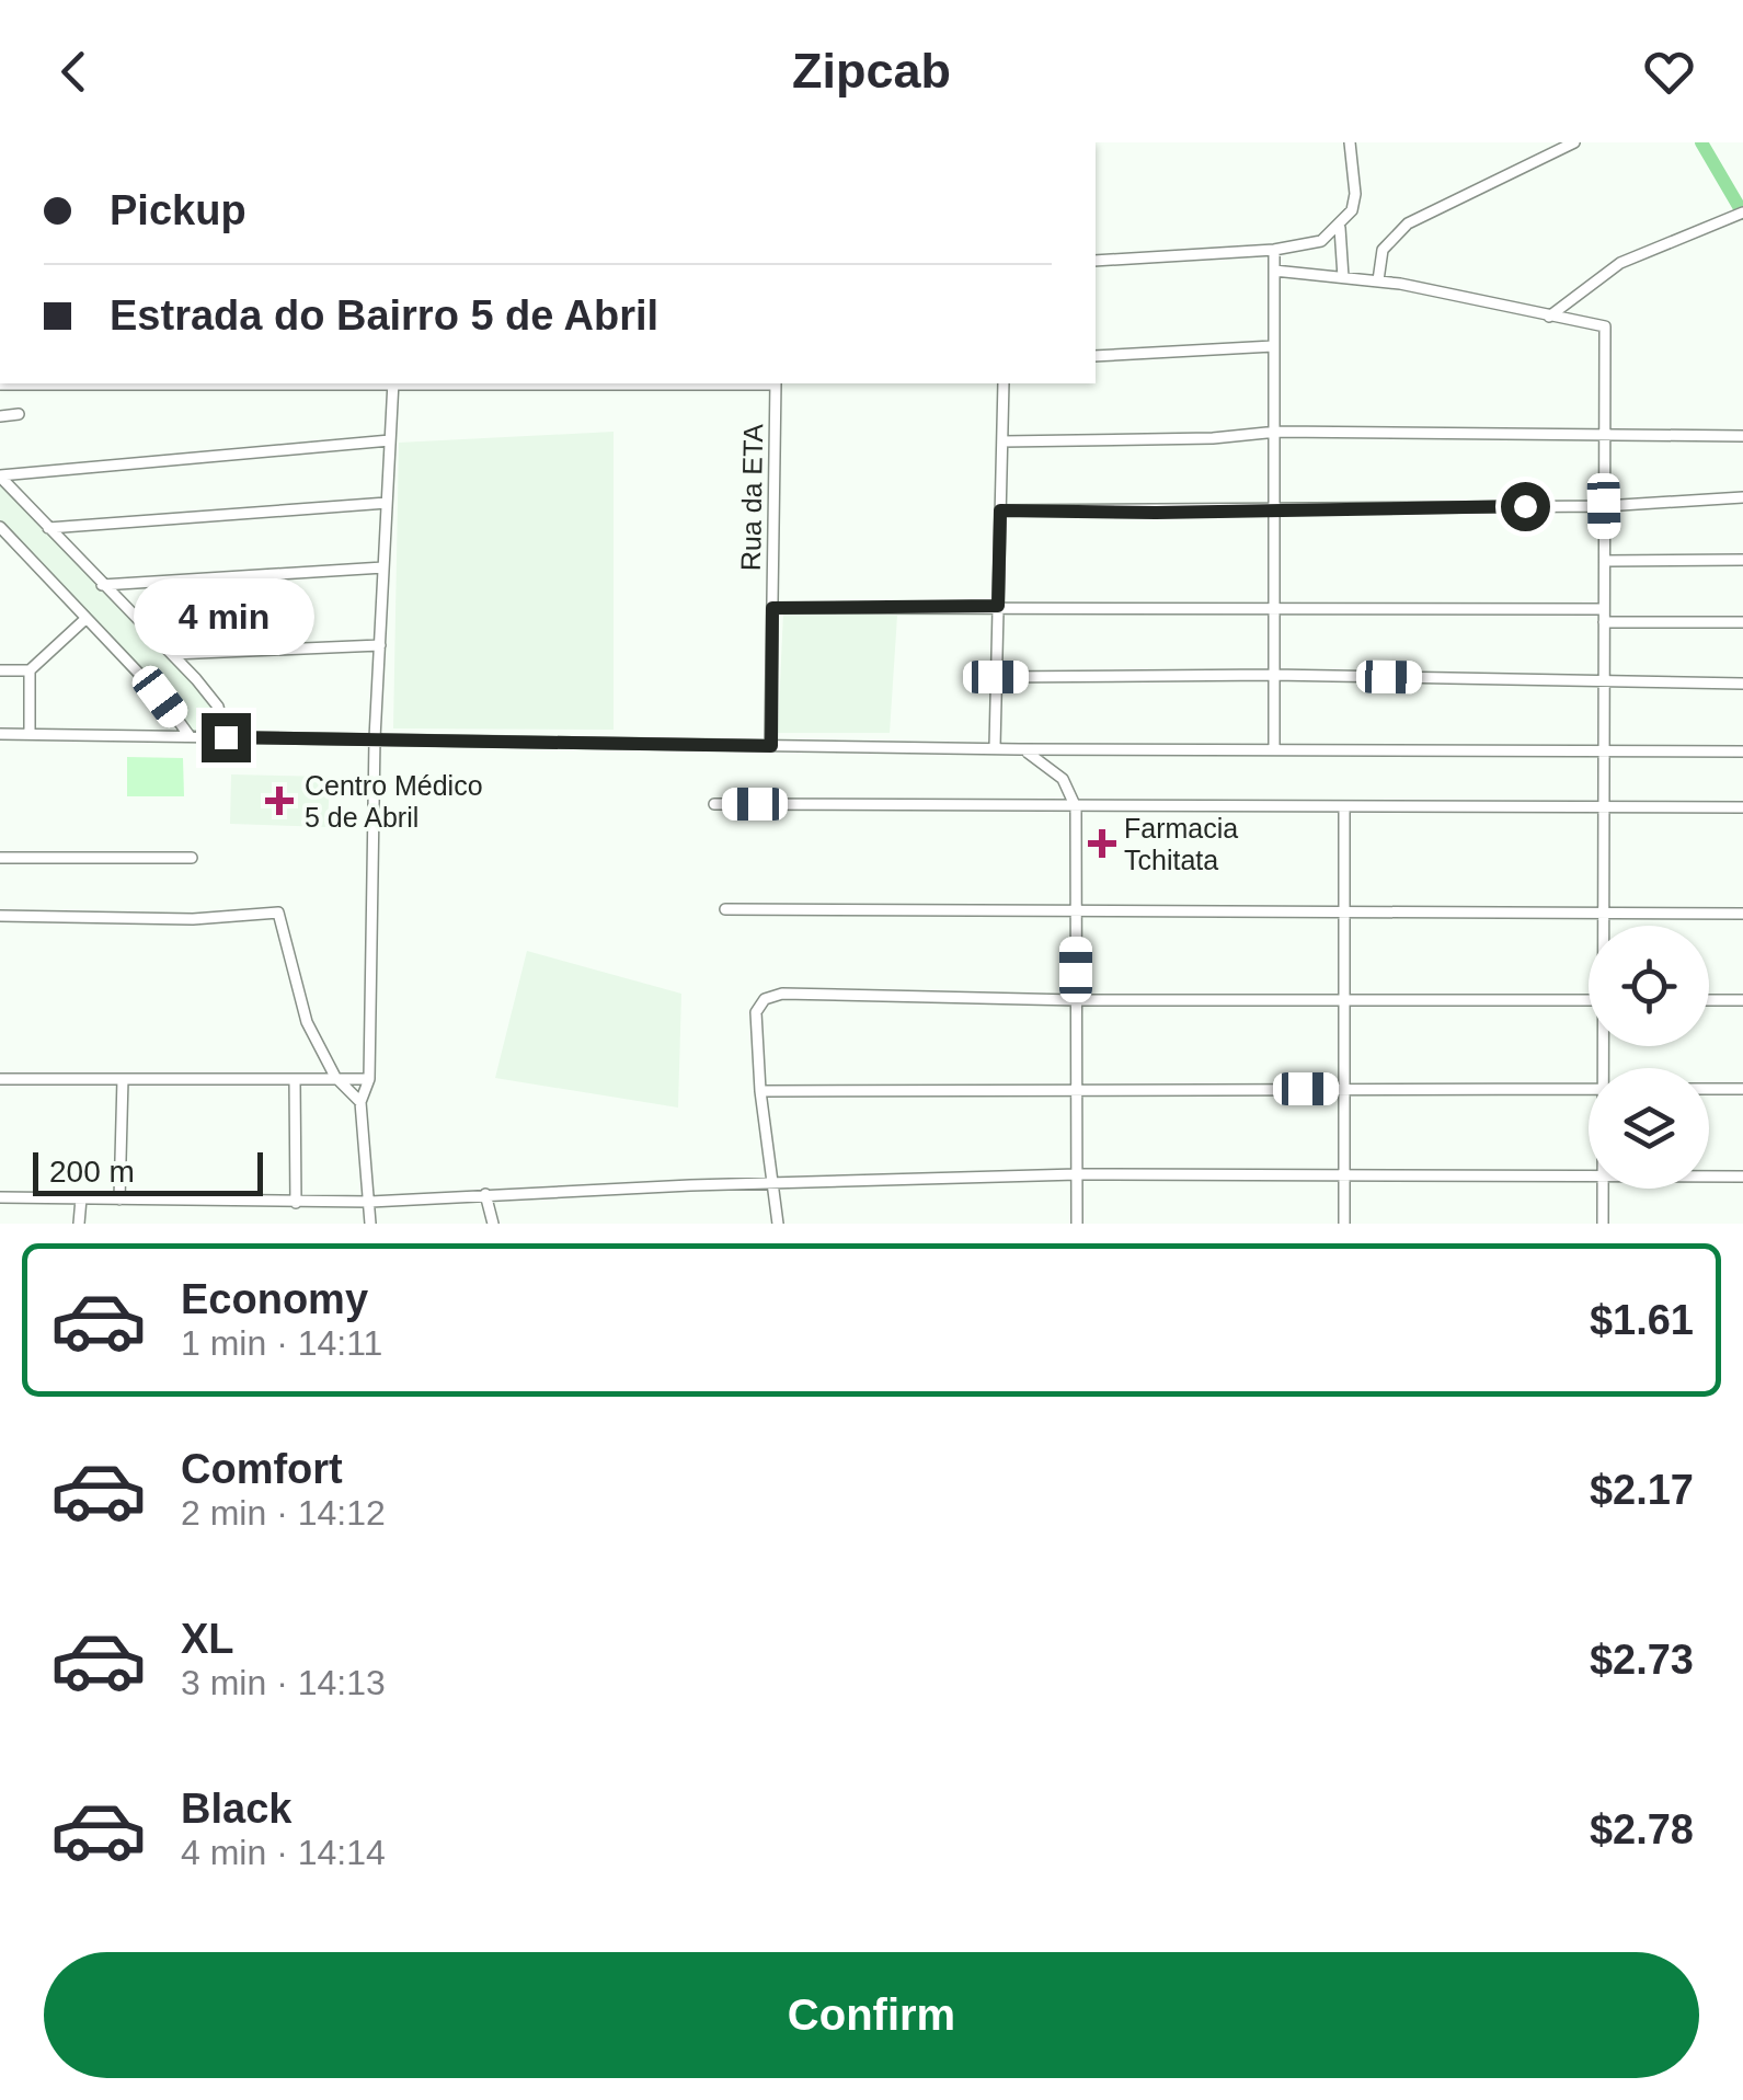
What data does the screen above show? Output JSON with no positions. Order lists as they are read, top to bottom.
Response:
{
  "streets": {
    "street": ["Rua da ETA"]
  },
  "places": {
    "health": ["Centro Médico 5 de Abril", "Farmacia Tchitata"]
  },
  "scale_bar": "200 m",
  "page": {
    "header": "Zipcab",
    "banner": ["Pickup", "Estrada do Bairro 5 de Abril"],
    "bubble": "4 min",
    "scale": "200 m",
    "list": [
      {
        "name": "Economy",
        "note": "1 min · 14:11",
        "value": "$1.61"
      },
      {
        "name": "Comfort",
        "note": "2 min · 14:12",
        "value": "$2.17"
      },
      {
        "name": "XL",
        "note": "3 min · 14:13",
        "value": "$2.73"
      },
      {
        "name": "Black",
        "note": "4 min · 14:14",
        "value": "$2.78"
      }
    ],
    "buttons": "Confirm"
  }
}
